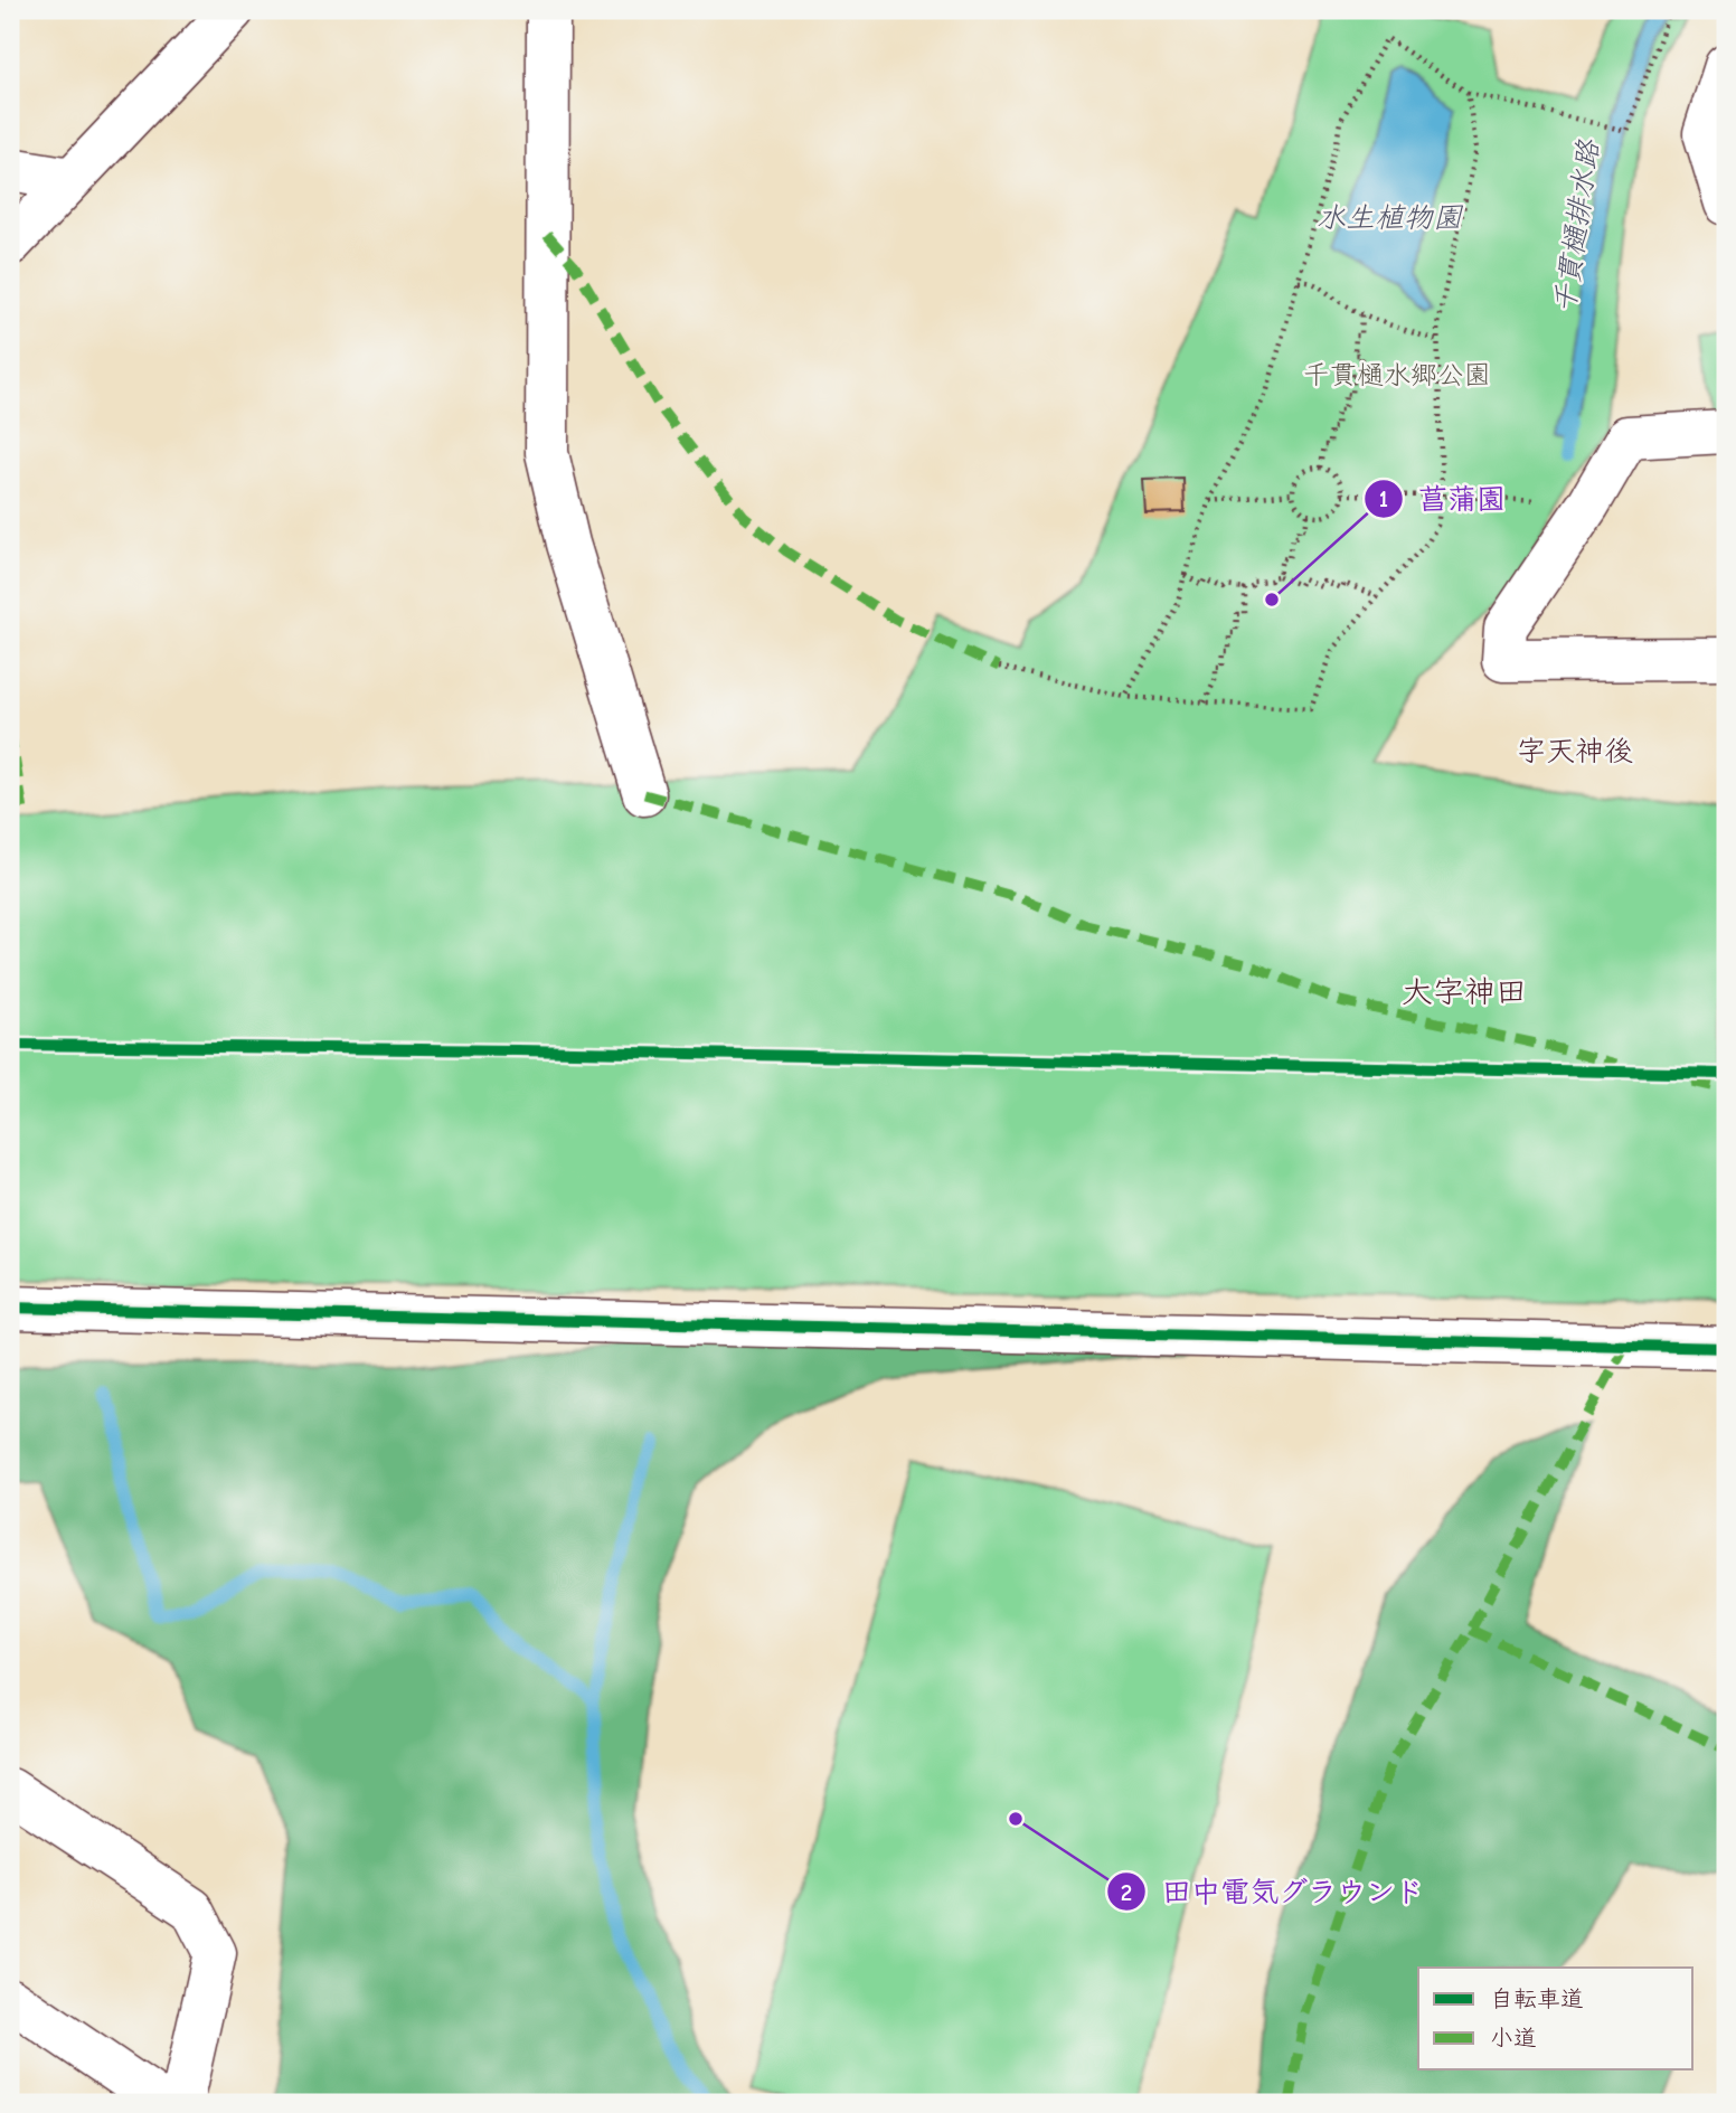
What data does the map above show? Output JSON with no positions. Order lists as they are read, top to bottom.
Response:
{
  "districts": ["字天神後", "大字神田"],
  "water": ["水生植物園", "千貫樋排水路"],
  "parks": ["千貫樋水郷公園"],
  "places": ["菖蒲園", "田中電気グラウンド"],
  "legend": ["自転車道", "小道"]
}
